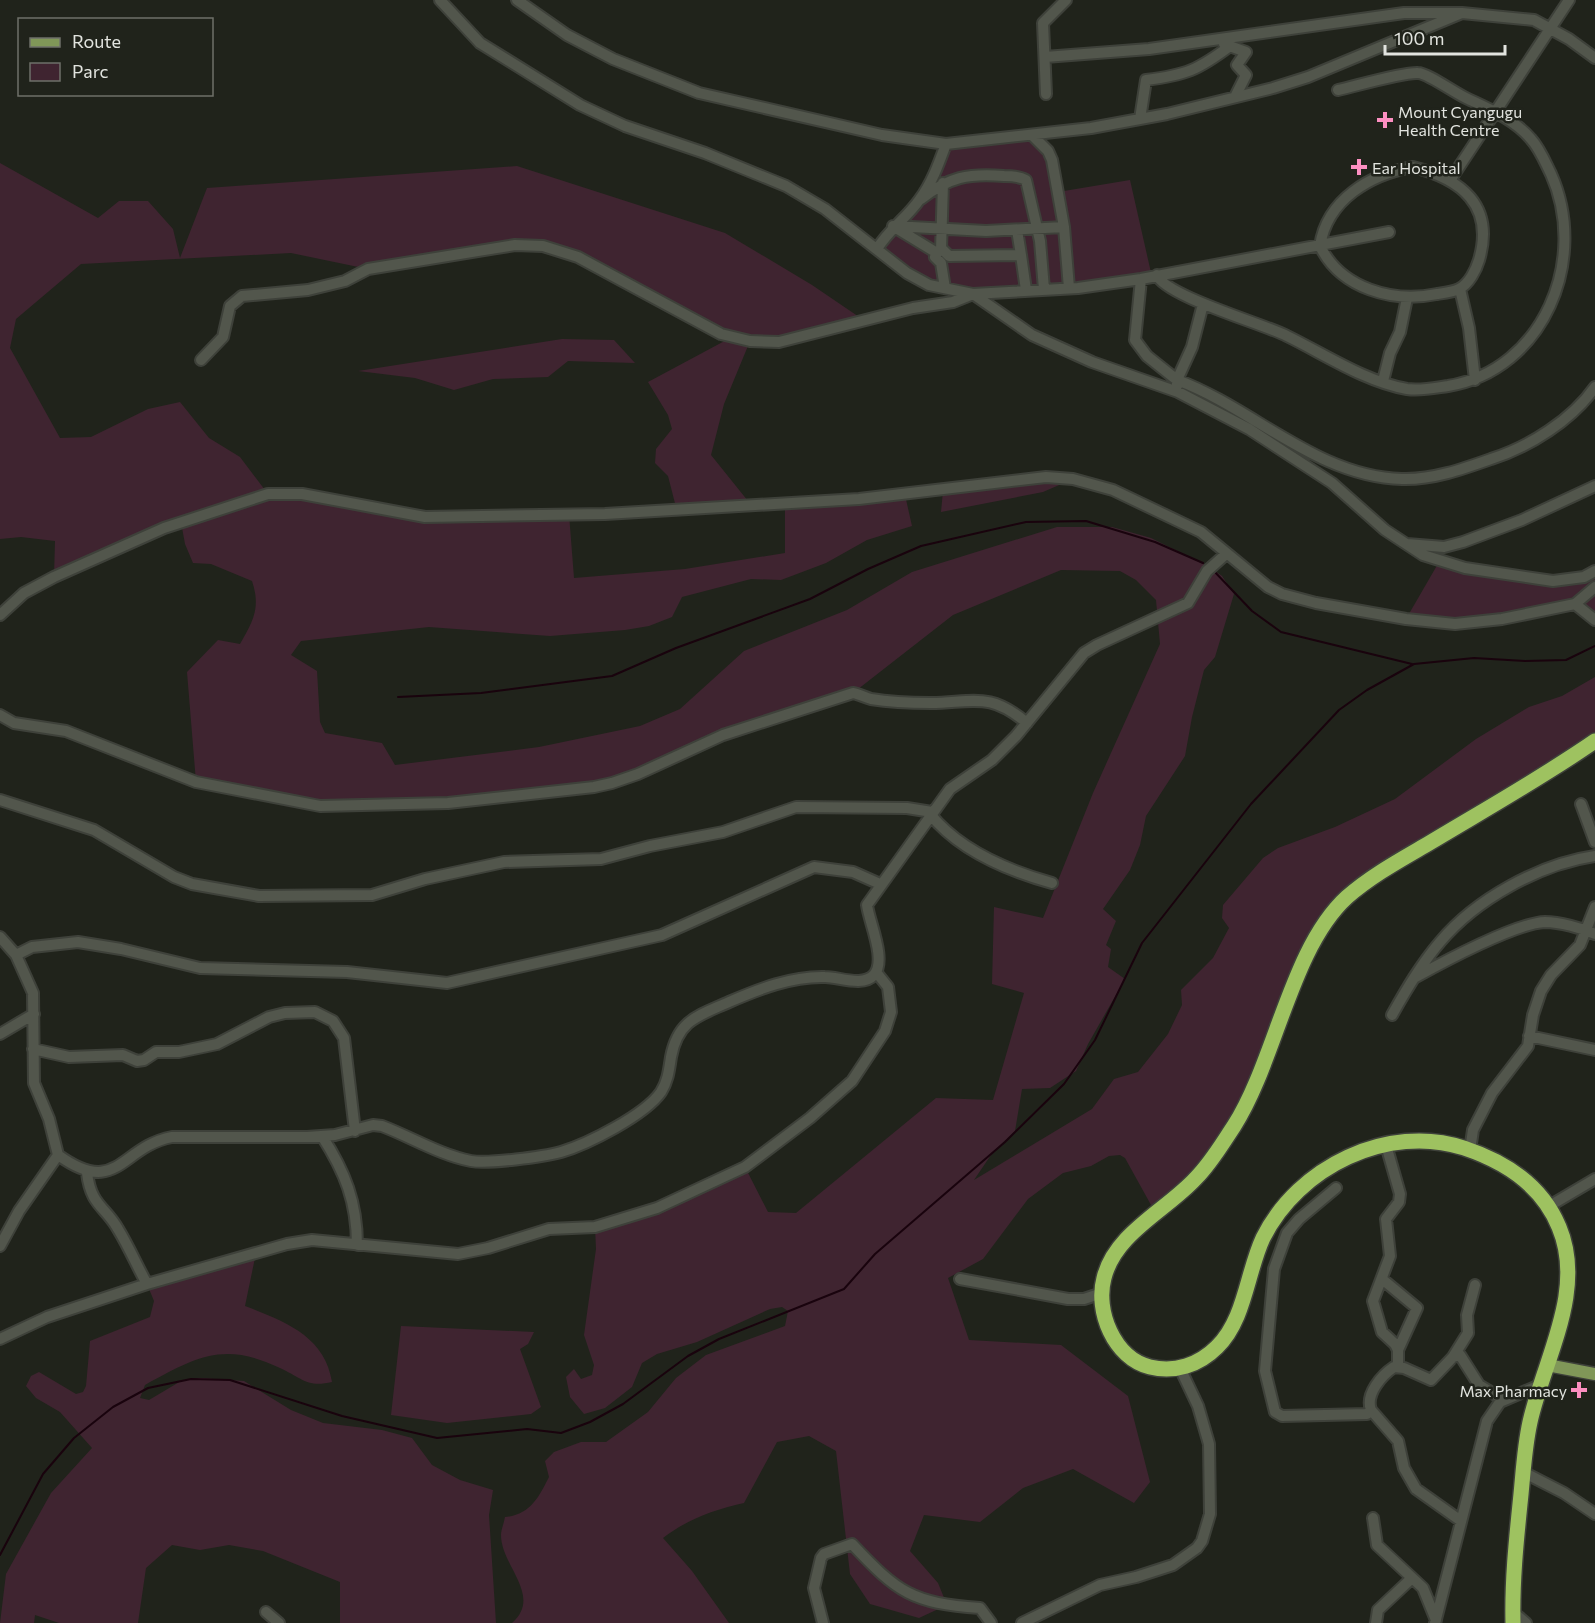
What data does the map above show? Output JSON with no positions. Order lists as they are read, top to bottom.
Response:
{
  "places": {
    "health": ["Mount Cyangugu Health Centre", "Ear Hospital", "Max Pharmacy"]
  },
  "legend": ["Route", "Parc"],
  "scale_bar": "100 m"
}
